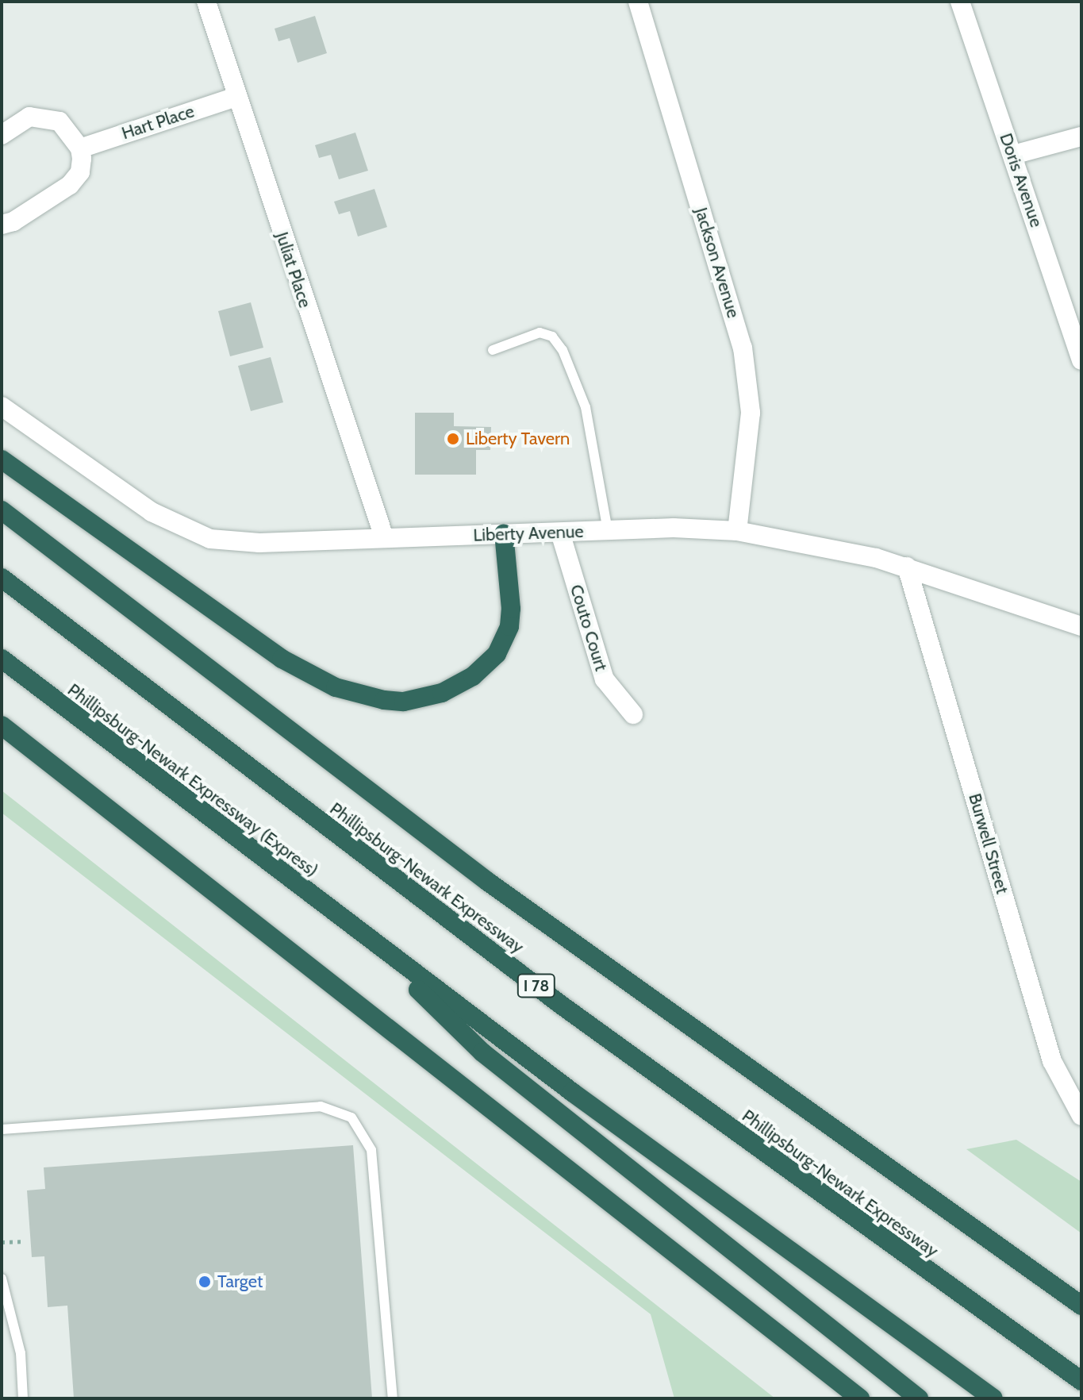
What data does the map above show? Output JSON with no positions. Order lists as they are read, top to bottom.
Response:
{
  "streets": {
    "highway": ["Phillipsburg-Newark Expressway (Express)", "Phillipsburg-Newark Expressway", "I 78"],
    "street": [
      "Hart Place",
      "Doris Avenue",
      "Jackson Avenue",
      "Juliat Place",
      "Liberty Avenue",
      "Couto Court",
      "Burwell Street"
    ]
  },
  "crossings": [
    ["Hart Place", "Juliat Place"],
    ["Jackson Avenue", "Liberty Avenue"],
    ["Juliat Place", "Liberty Avenue"],
    ["Liberty Avenue", "Couto Court"],
    ["Liberty Avenue", "Burwell Street"]
  ],
  "places": ["Liberty Tavern", "Target"]
}
